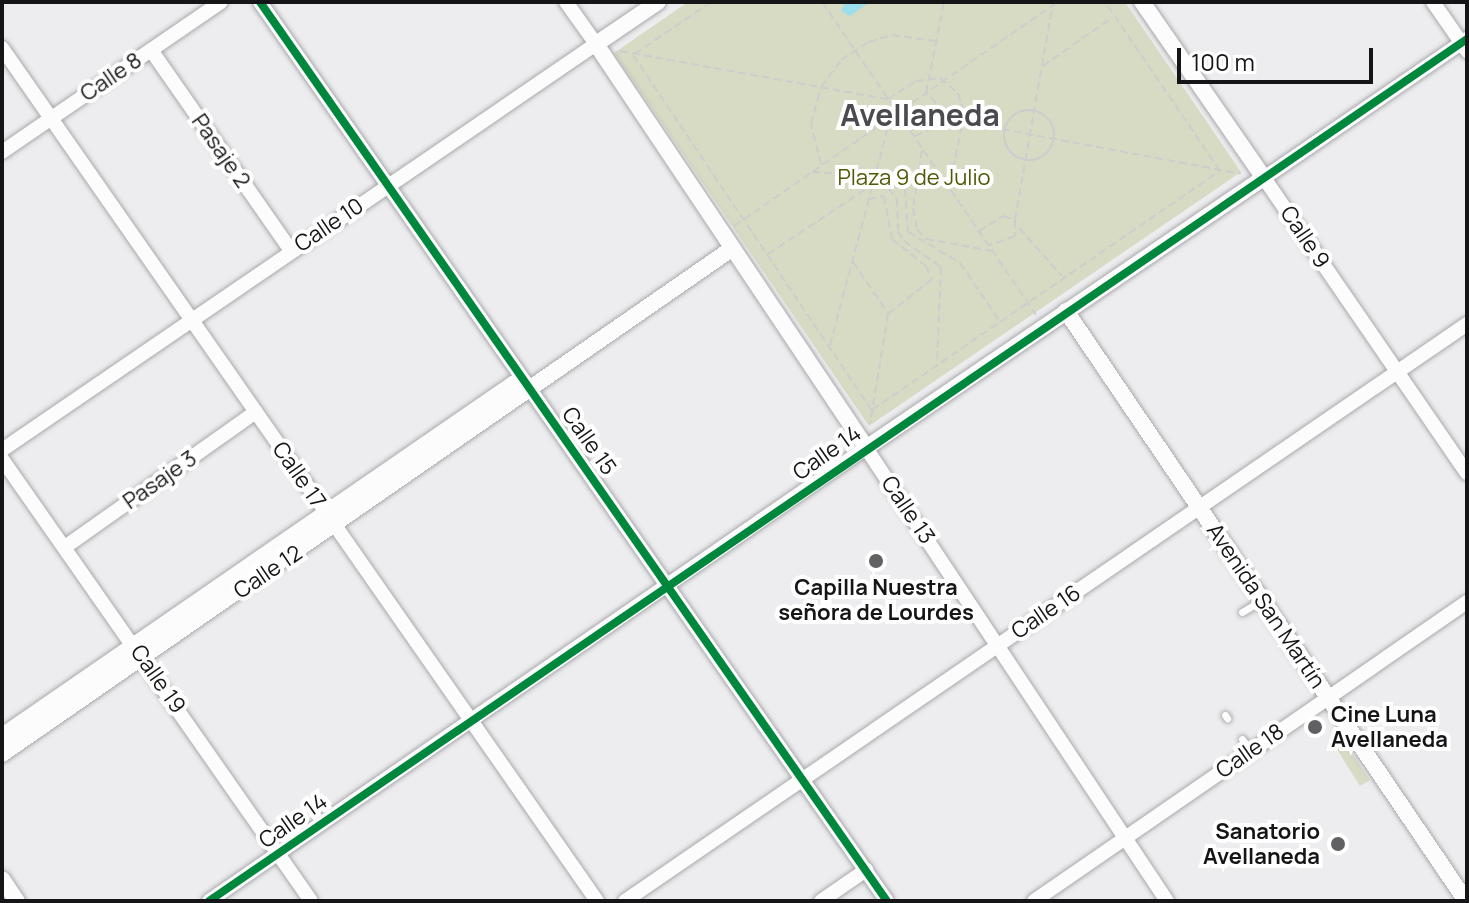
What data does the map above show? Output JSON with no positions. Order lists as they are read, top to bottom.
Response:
{
  "streets": {
    "street": [
      "Calle 8",
      "Pasaje 2",
      "Calle 10",
      "Calle 9",
      "Calle 15",
      "Calle 14",
      "Calle 17",
      "Pasaje 3",
      "Calle 13",
      "Calle 12",
      "Avenida San Martín",
      "Calle 16",
      "Calle 19",
      "Calle 18"
    ]
  },
  "crossings": [
    ["Calle 8", "Pasaje 2"],
    ["Calle 8", "Calle 17"],
    ["Pasaje 2", "Calle 10"],
    ["Calle 10", "Calle 15"],
    ["Calle 10", "Calle 17"],
    ["Calle 10", "Calle 13"],
    ["Calle 9", "Calle 14"],
    ["Calle 9", "Calle 16"],
    ["Calle 15", "Calle 14"],
    ["Calle 15", "Calle 12"],
    ["Calle 15", "Calle 16"],
    ["Calle 14", "Calle 17"],
    ["Calle 14", "Calle 13"],
    ["Calle 14", "Avenida San Martín"],
    ["Calle 14", "Calle 19"],
    ["Calle 17", "Pasaje 3"],
    ["Calle 17", "Calle 12"],
    ["Pasaje 3", "Calle 19"],
    ["Calle 13", "Calle 12"],
    ["Calle 13", "Calle 16"],
    ["Calle 13", "Calle 18"],
    ["Calle 12", "Calle 19"],
    ["Avenida San Martín", "Calle 16"],
    ["Avenida San Martín", "Calle 18"]
  ],
  "districts": ["Avellaneda"],
  "parks": ["Plaza 9 de Julio"],
  "places": ["Capilla Nuestra señora de Lourdes", "Cine Luna Avellaneda", "Sanatorio Avellaneda"],
  "scale_bar": "100 m"
}
